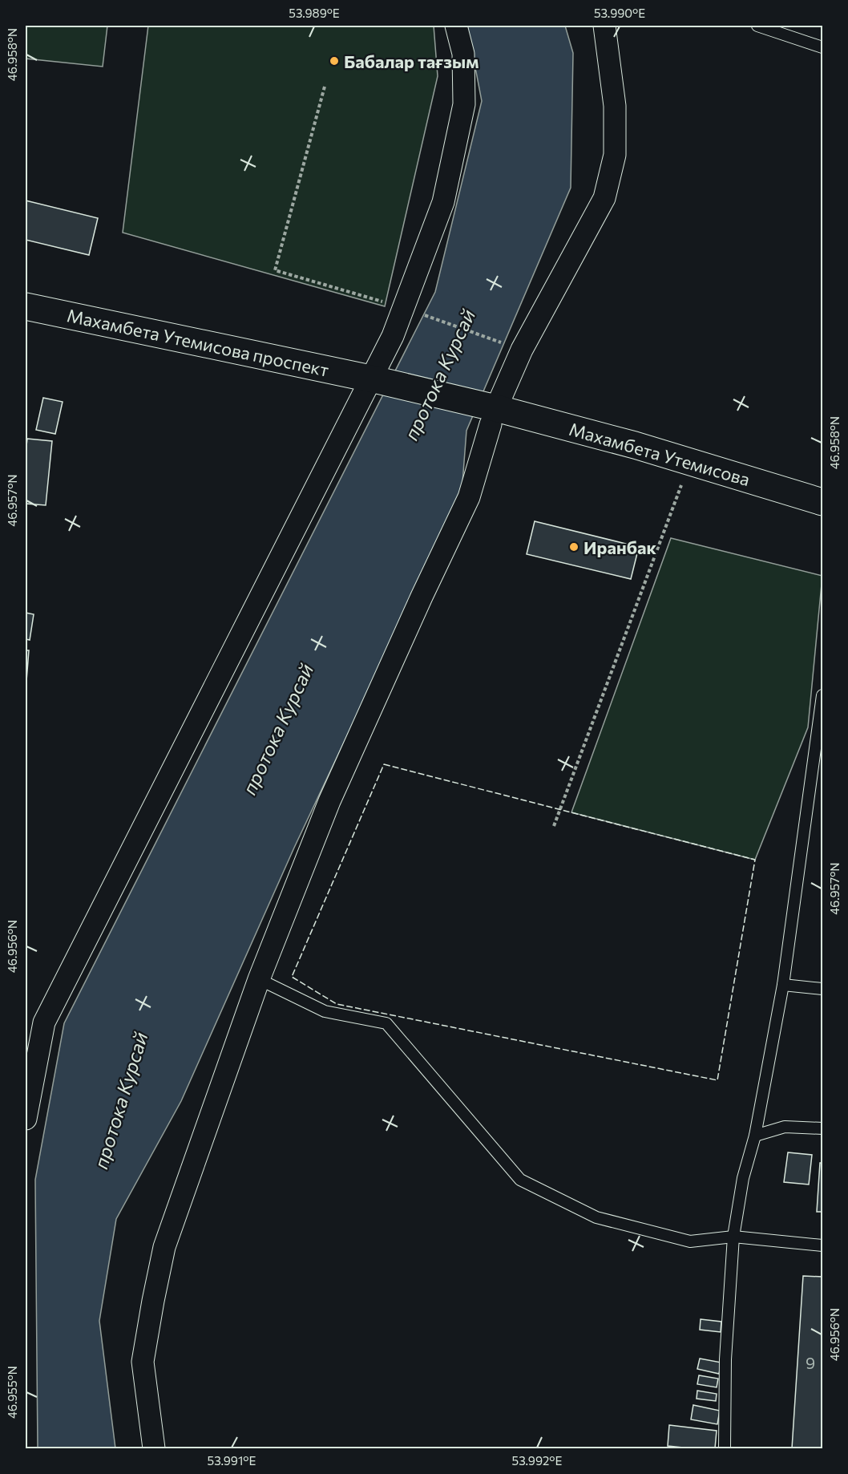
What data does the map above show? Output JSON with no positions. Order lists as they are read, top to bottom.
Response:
{
  "streets": {
    "street": ["Махамбета Утемисова проспект", "Махамбета Утемисова"]
  },
  "crossings": [
    ["Махамбета Утемисова проспект", "Махамбета Утемисова"]
  ],
  "water": ["протока Курсай"],
  "places": ["Бабалар тағзым", "Иранбак"],
  "house_numbers": ["9"],
  "coordinates": [
    "53.989°E",
    "53.990°E",
    "46.958°N",
    "46.957°N",
    "46.956°N",
    "46.955°N",
    "53.991°E",
    "53.992°E"
  ]
}
